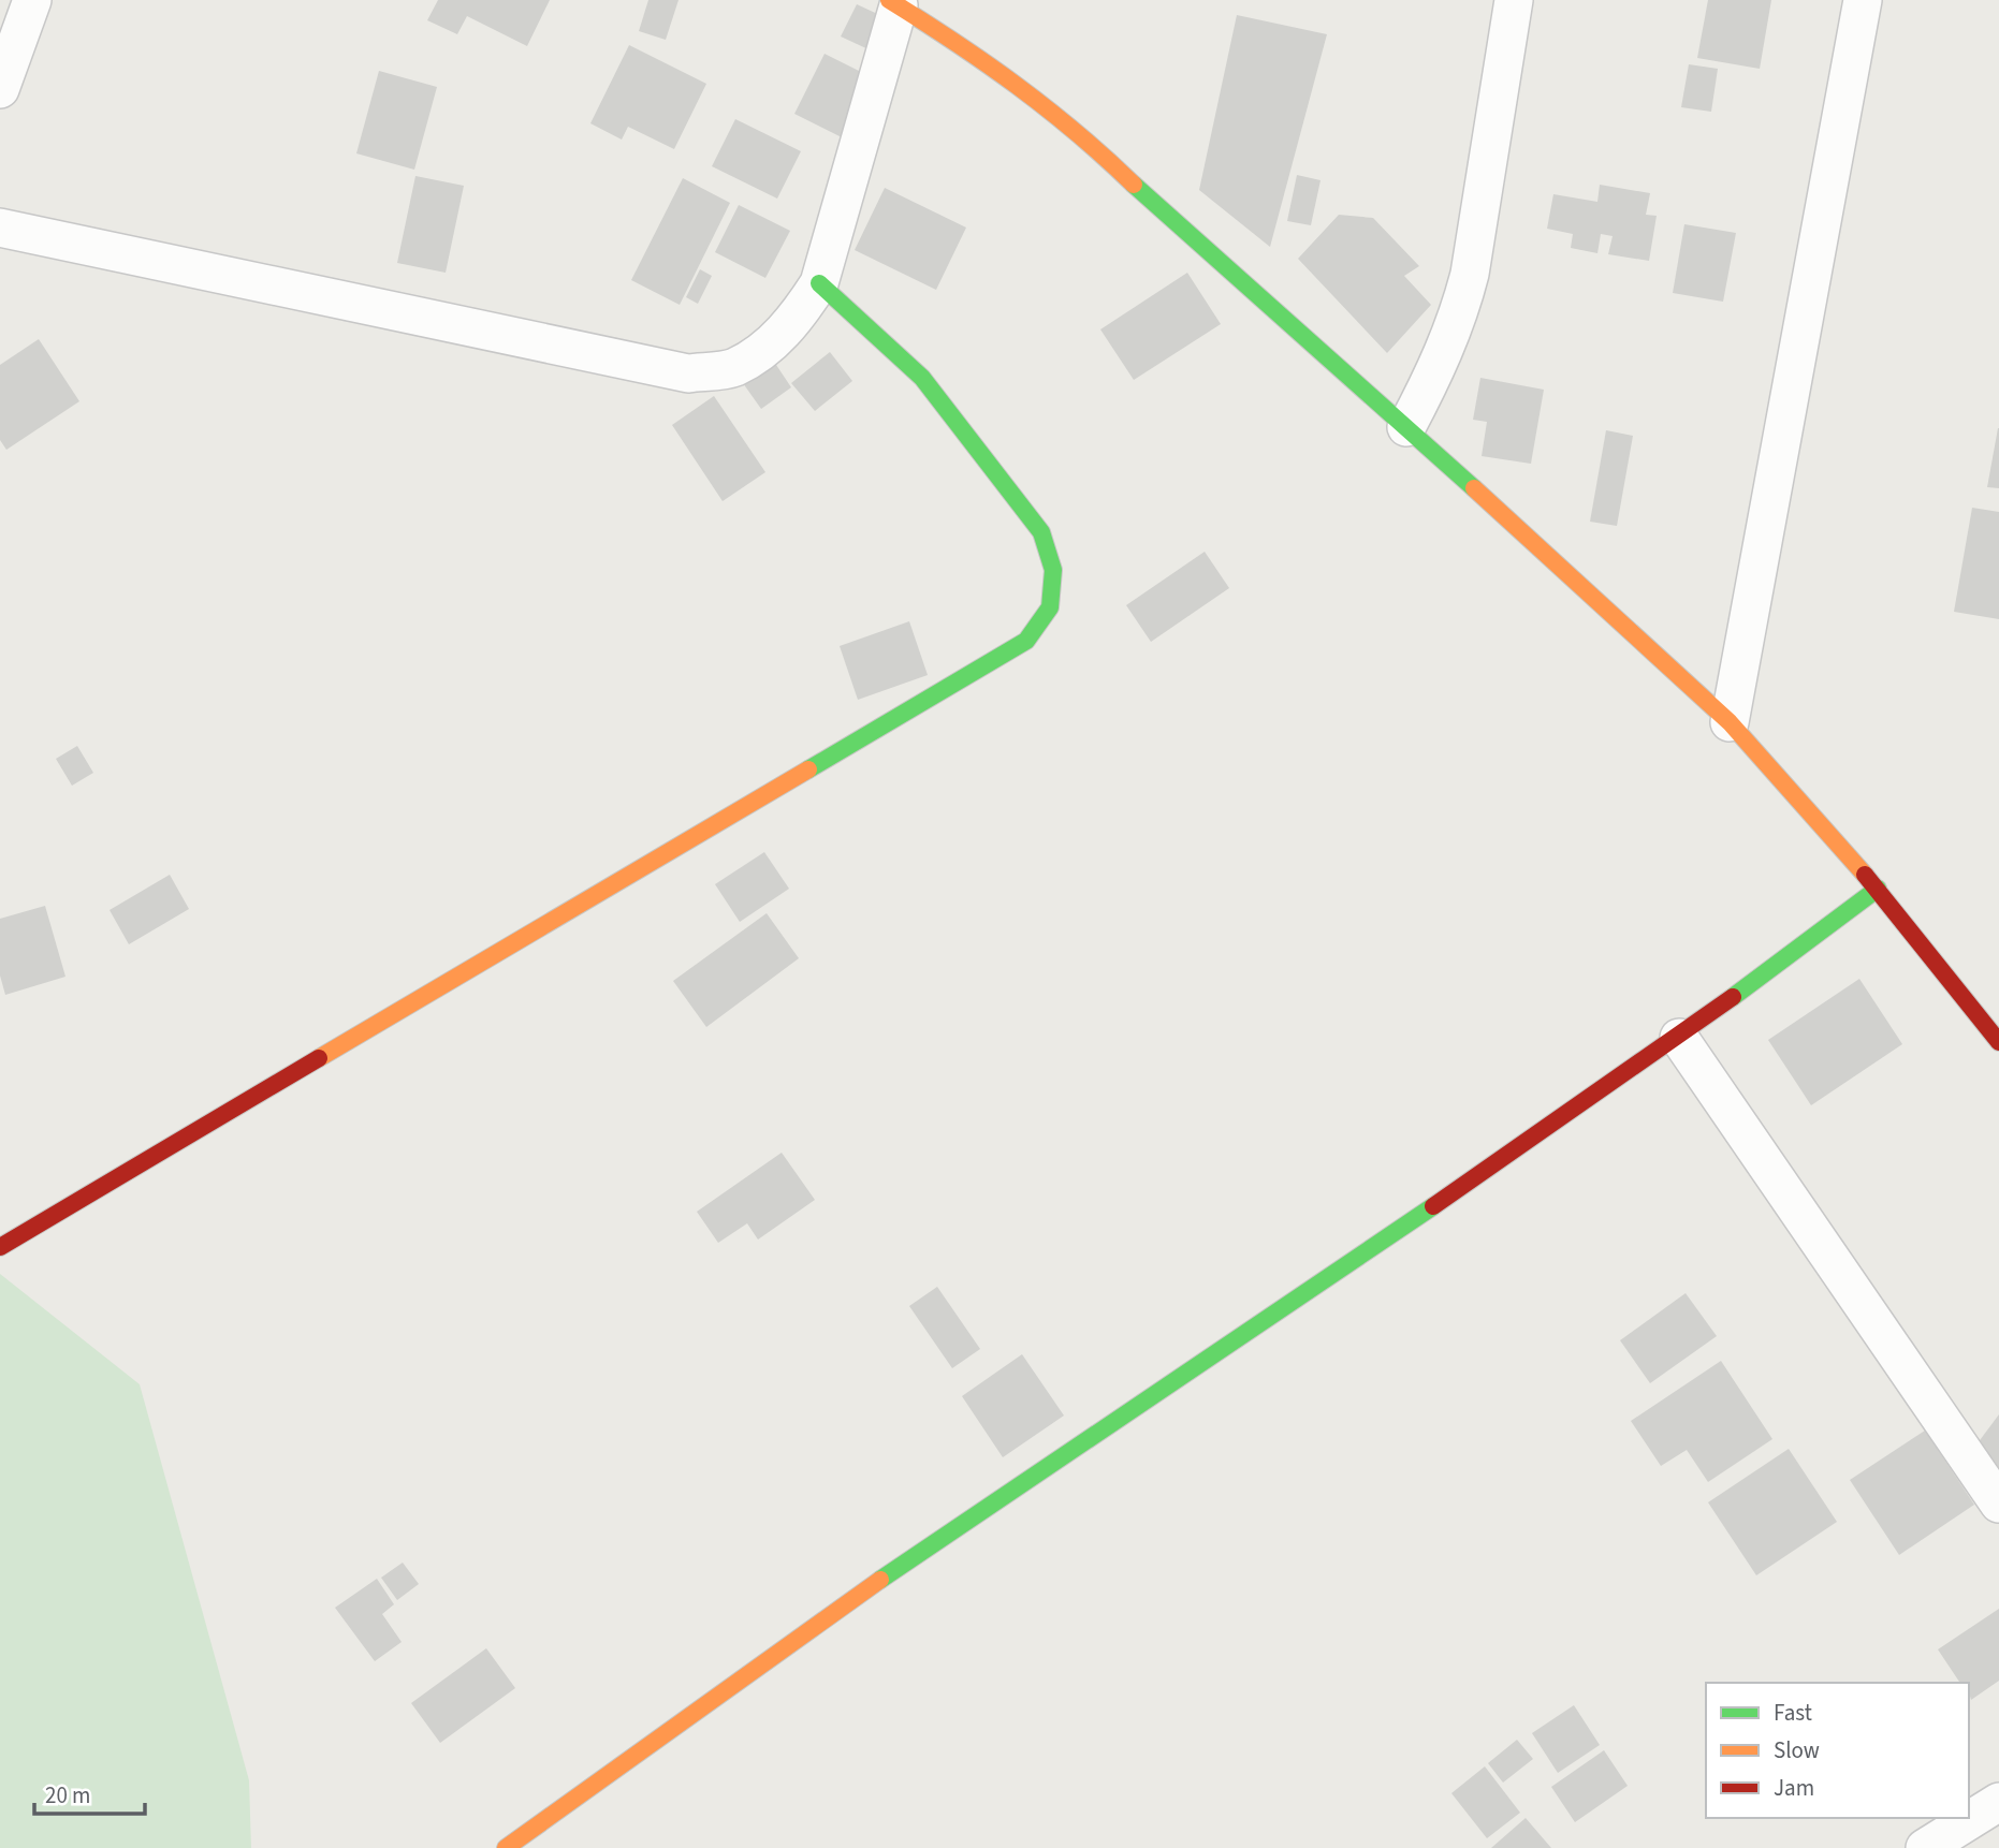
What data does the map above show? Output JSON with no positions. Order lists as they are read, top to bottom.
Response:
{
  "legend": ["Fast", "Slow", "Jam"],
  "scale_bar": "20 m"
}
